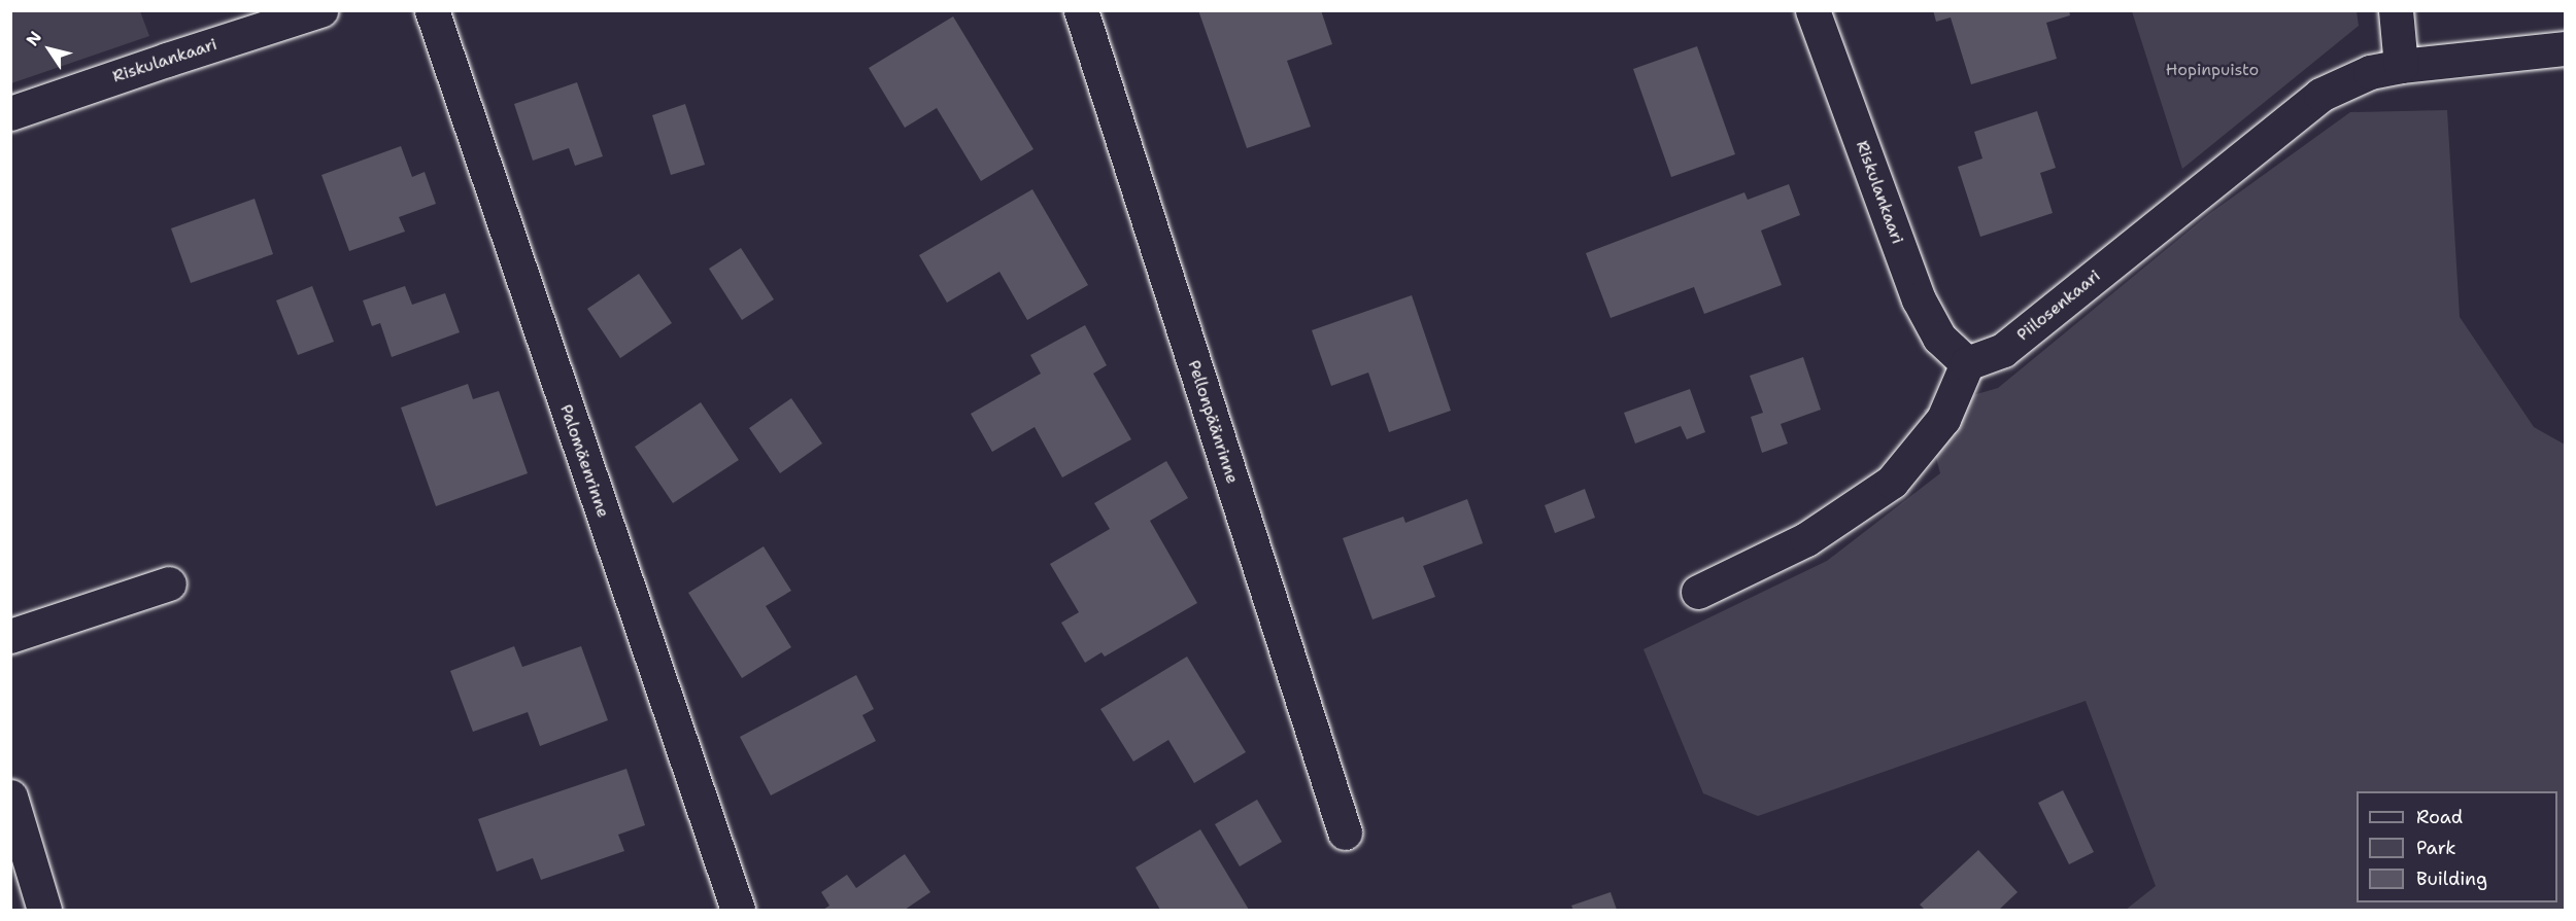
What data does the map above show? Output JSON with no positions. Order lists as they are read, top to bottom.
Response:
{
  "streets": {
    "street": [
      "Riskulankaari",
      "Piilosenkaari",
      "Pellonpäänrinne",
      "Palomäenrinne"
    ]
  },
  "crossings": [
    ["Riskulankaari", "Piilosenkaari"]
  ],
  "parks": ["Hopinpuisto"],
  "legend": ["Road", "Park", "Building"],
  "north": "top left"
}
